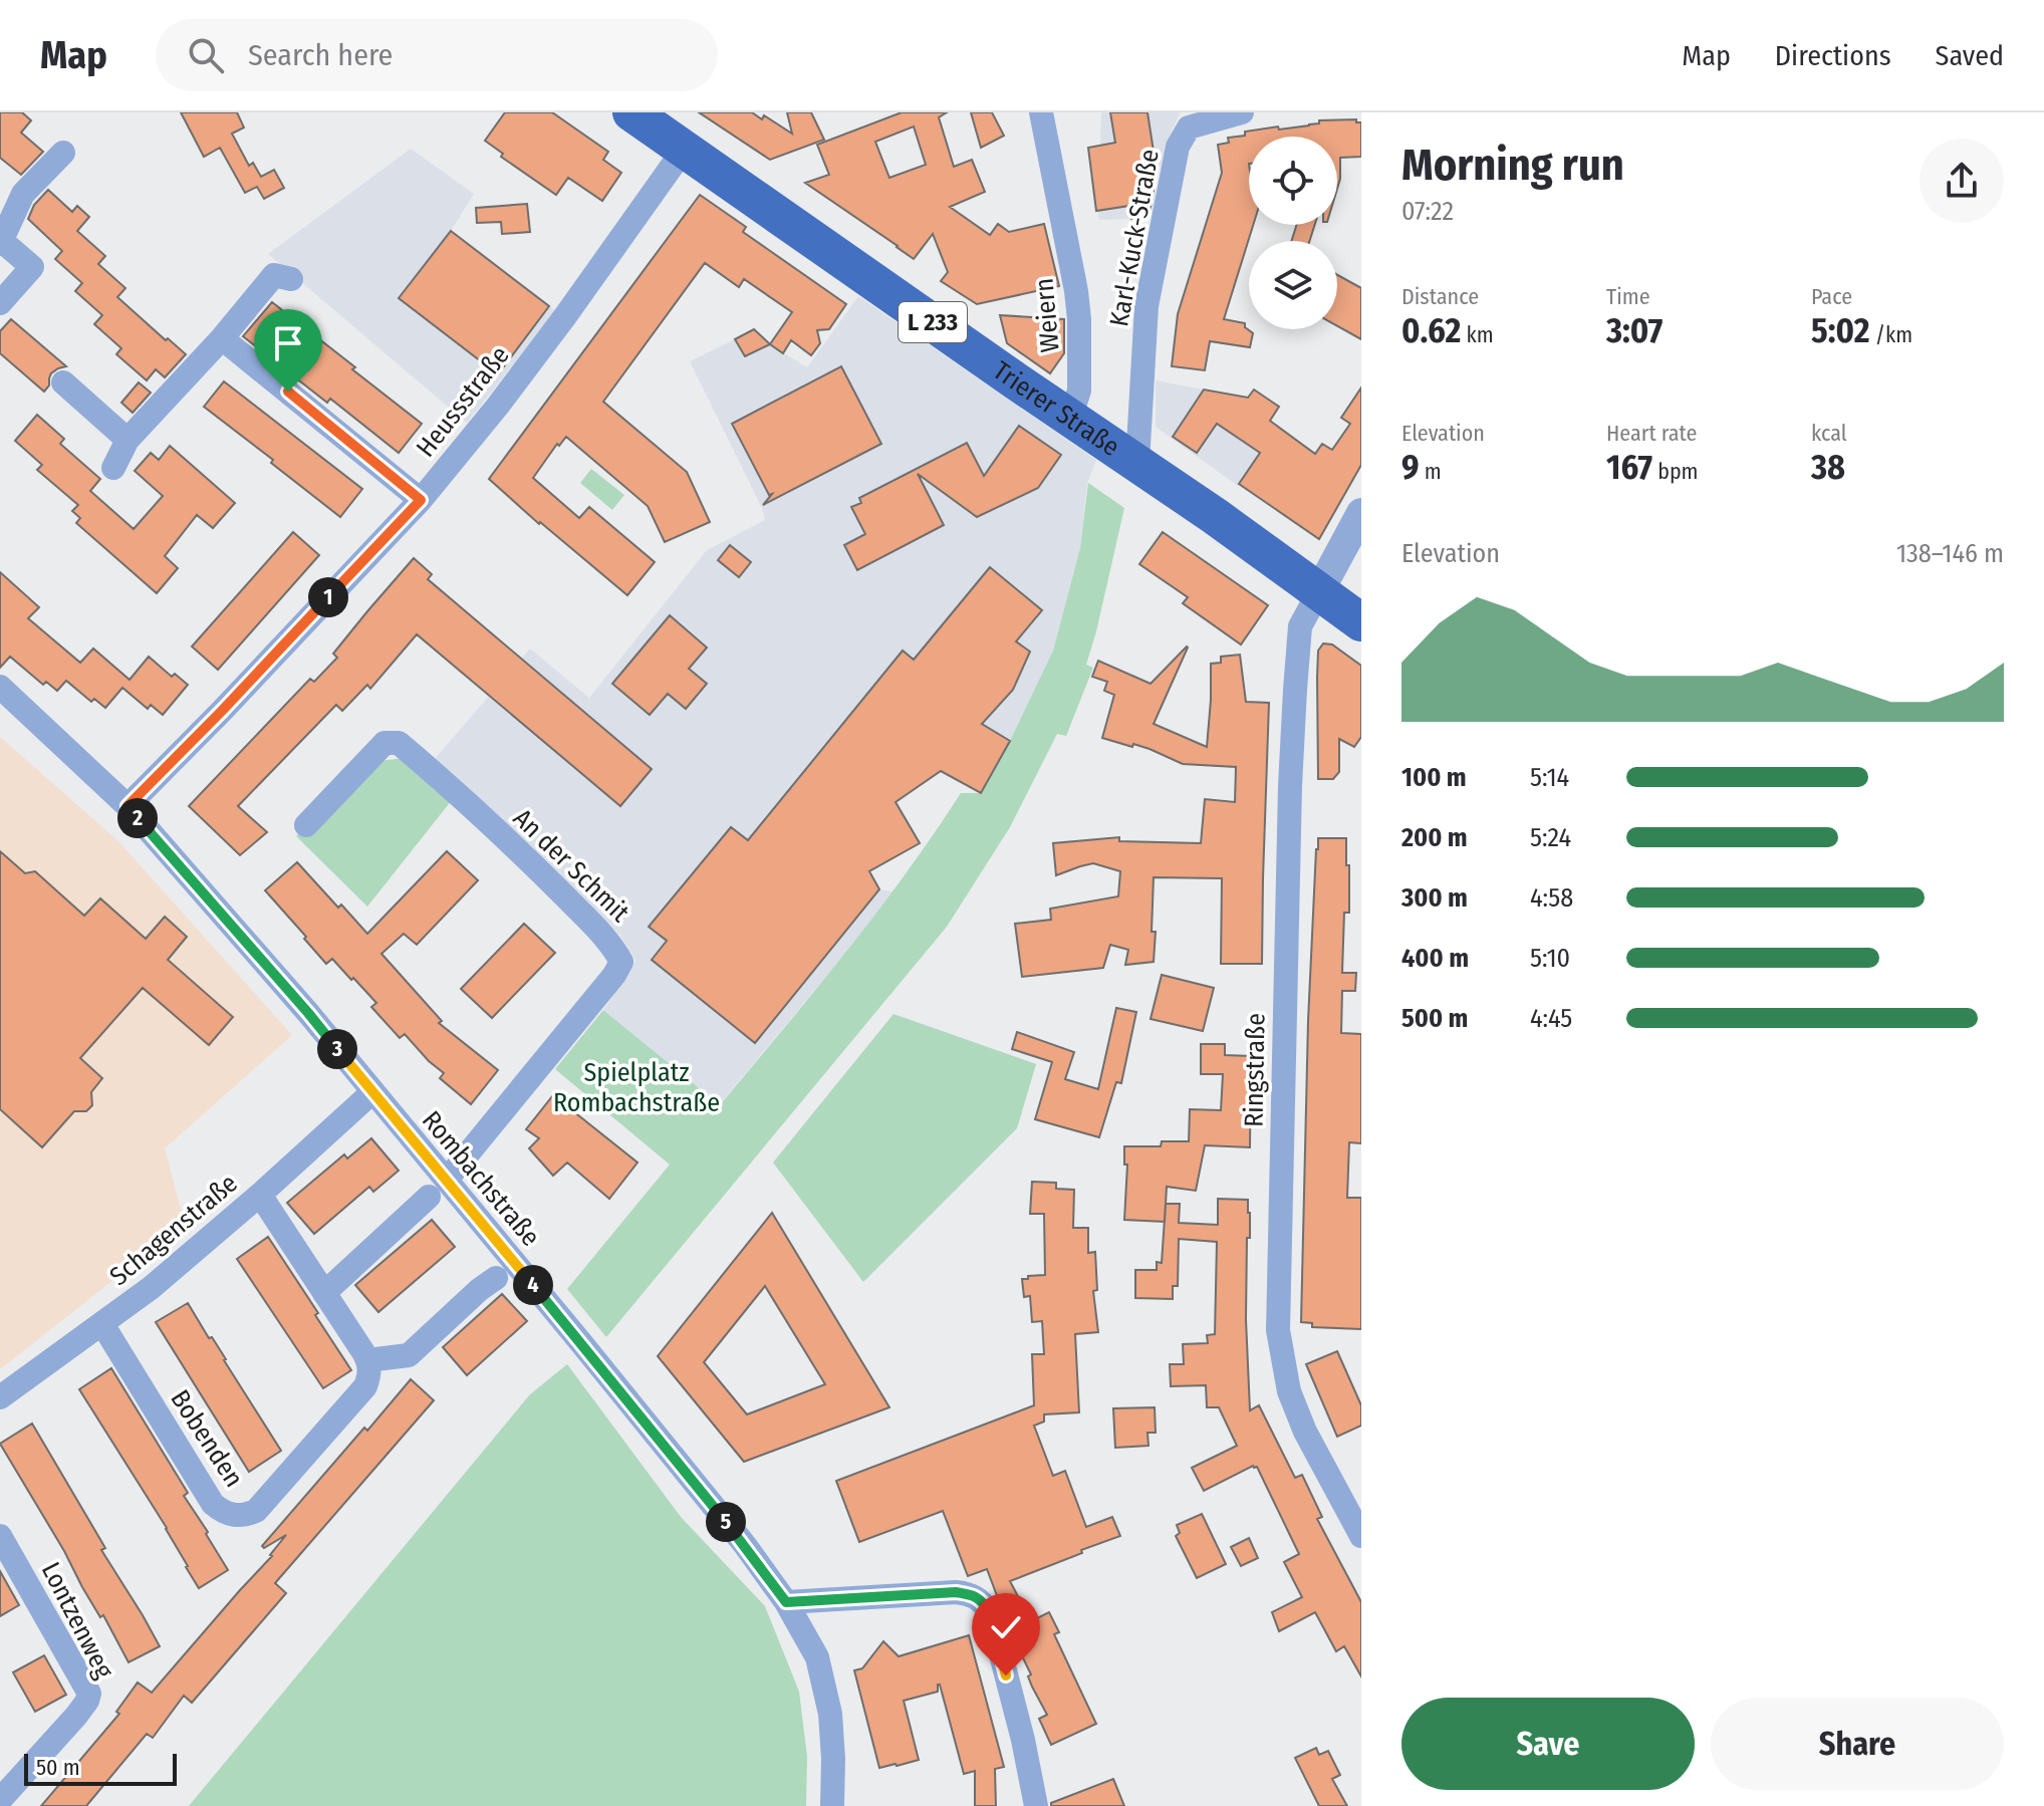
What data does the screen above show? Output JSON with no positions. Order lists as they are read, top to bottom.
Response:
{
  "streets": {
    "main road": ["L 233", "Trierer Straße"],
    "street": [
      "Karl-Kuck-Straße",
      "Weiern",
      "Heussstraße",
      "An der Schmit",
      "Ringstraße",
      "Rombachstraße",
      "Schagenstraße",
      "Bobenden",
      "Lontzenweg"
    ]
  },
  "crossings": [
    ["Karl-Kuck-Straße", "Trierer Straße"],
    ["Weiern", "Trierer Straße"],
    ["Heussstraße", "Trierer Straße"],
    ["Heussstraße", "Rombachstraße"],
    ["Trierer Straße", "Ringstraße"],
    ["An der Schmit", "Rombachstraße"],
    ["Rombachstraße", "Schagenstraße"],
    ["Schagenstraße", "Bobenden"]
  ],
  "parks": ["Spielplatz Rombachstraße"],
  "scale_bar": "50 m",
  "page": {
    "header": "Map",
    "search": "Search here",
    "nav": ["Map", "Directions", "Saved"],
    "heading": ["Morning run", "07:22"],
    "stats": [
      ["Distance", "0.62 km"],
      ["Time", "3:07"],
      ["Pace", "5:02 /km"],
      ["Elevation", "9 m"],
      ["Heart rate", "167 bpm"],
      ["kcal", "38"]
    ],
    "chart": ["Elevation", "138–146 m"],
    "pins": [
      "1",
      "2",
      "3",
      "4",
      "5"
    ],
    "list": [
      {
        "name": "100 m",
        "note": "5:14"
      },
      {
        "name": "200 m",
        "note": "5:24"
      },
      {
        "name": "300 m",
        "note": "4:58"
      },
      {
        "name": "400 m",
        "note": "5:10"
      },
      {
        "name": "500 m",
        "note": "4:45"
      }
    ],
    "buttons": ["Save", "Share"],
    "scale": "50 m"
  }
}
